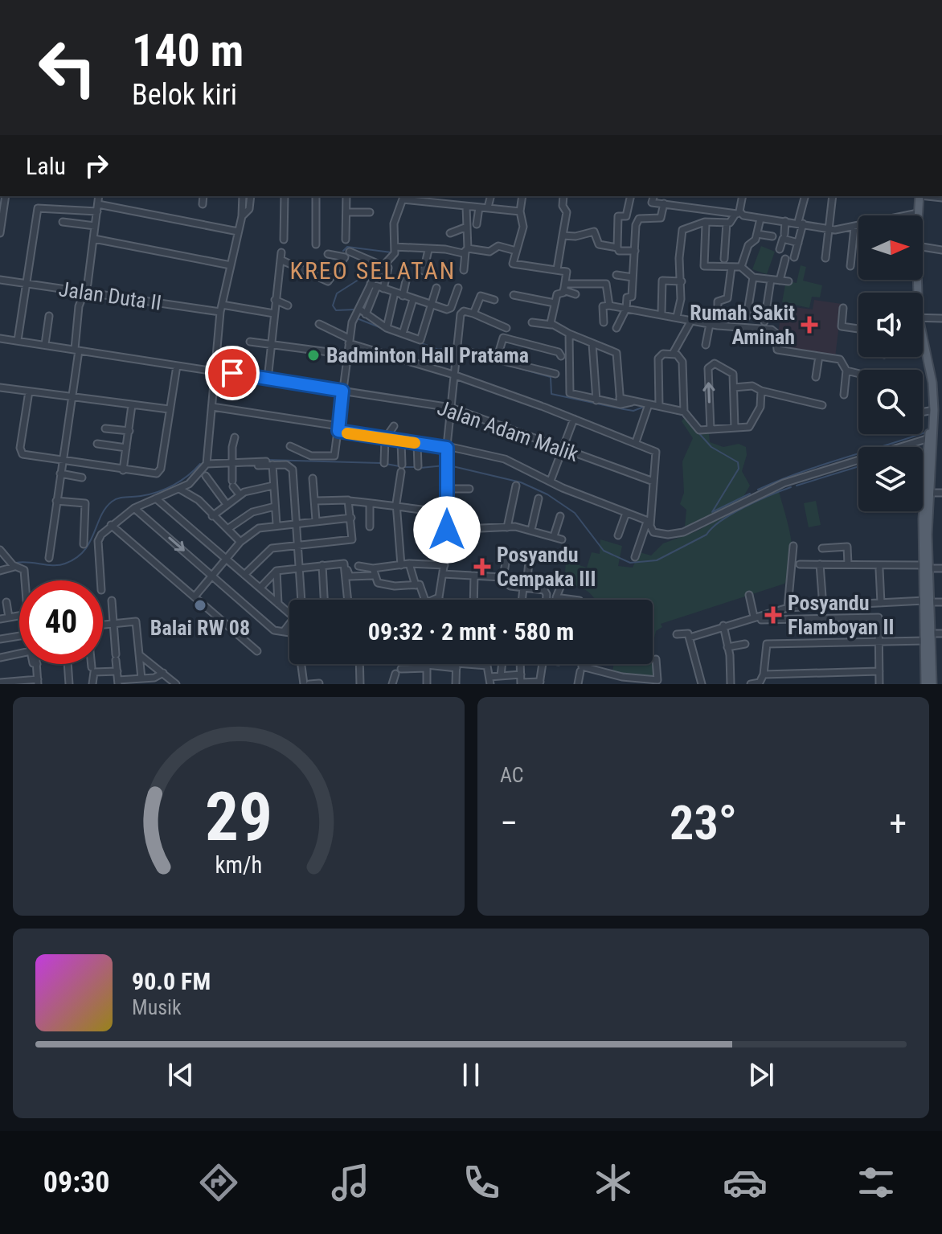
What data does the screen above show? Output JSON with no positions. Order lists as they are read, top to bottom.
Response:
{
  "streets": {
    "street": ["Jalan Duta II", "Jalan Adam Malik"]
  },
  "districts": ["KREO SELATAN"],
  "places": {
    "health": ["Rumah Sakit Aminah", "Posyandu Cempaka III", "Posyandu Flamboyan II"],
    "other": ["Badminton Hall Pratama", "Balai RW 08"]
  },
  "north": "right",
  "page": {
    "turn": ["140 m", "Belok kiri"],
    "then": "Lalu",
    "limit": "40",
    "trip": "09:32 · 2 mnt · 580 m",
    "tile": "AC",
    "heat": ["−", "23°", "+"],
    "song": ["90.0 FM", "Musik"],
    "tabs": "09:30",
    "gauge": ["29", "km/h"]
  }
}
